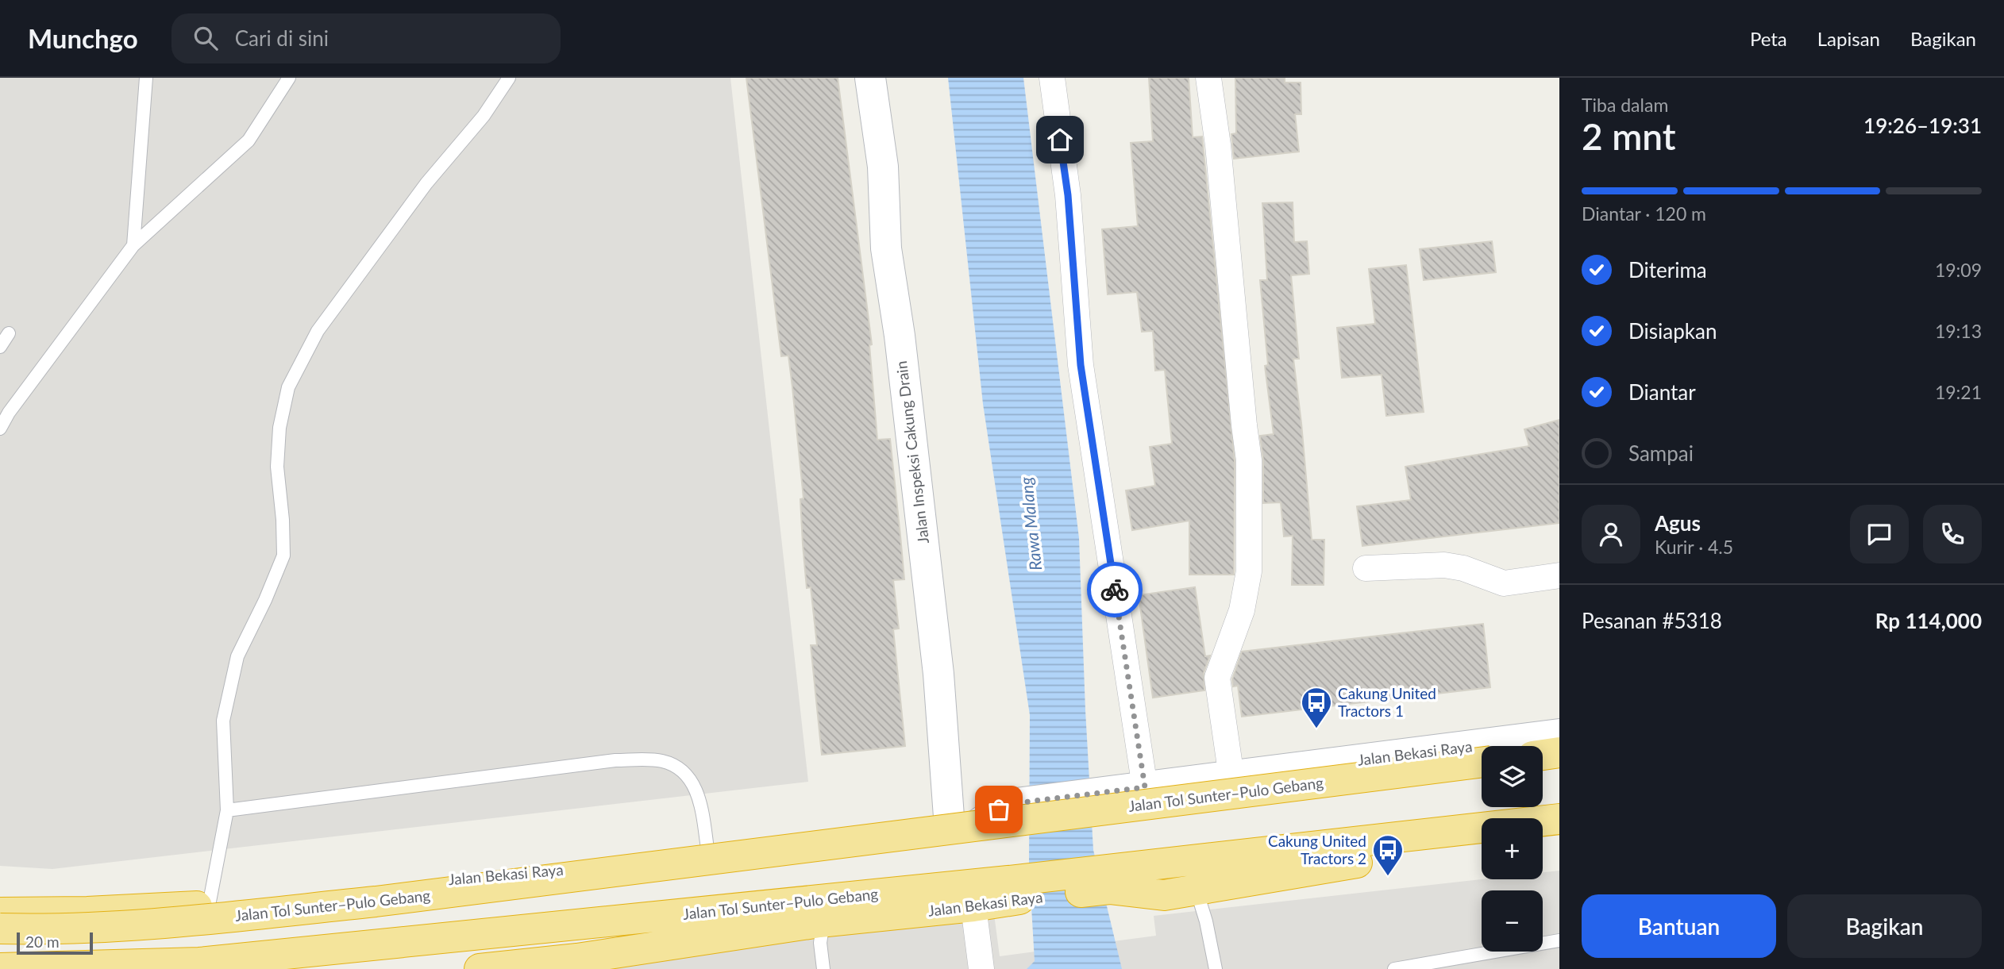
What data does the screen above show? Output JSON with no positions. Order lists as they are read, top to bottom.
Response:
{
  "streets": {
    "highway": ["Jalan Bekasi Raya", "Jalan Tol Sunter–Pulo Gebang"],
    "street": ["Jalan Inspeksi Cakung Drain"]
  },
  "crossings": [
    ["Jalan Inspeksi Cakung Drain", "Jalan Bekasi Raya"]
  ],
  "water": ["Rawa Malang"],
  "places": {
    "bus stop": ["Cakung United Tractors 1", "Cakung United Tractors 2"]
  },
  "scale_bar": "20 m",
  "page": {
    "header": "Munchgo",
    "search": "Cari di sini",
    "nav": ["Peta", "Lapisan", "Bagikan"],
    "heading": ["2 mnt", "Tiba dalam", "19:26–19:31"],
    "panel": [
      "Agus",
      "Kurir · 4.5",
      "Pesanan #5318",
      "Rp 114,000"
    ],
    "bar": "Diantar · 120 m",
    "list": [
      ["Diterima", "19:09"],
      ["Disiapkan", "19:13"],
      ["Diantar", "19:21"],
      "Sampai"
    ],
    "map_buttons": ["+", "−"],
    "buttons": ["Bantuan", "Bagikan"],
    "scale": "20 m"
  }
}
